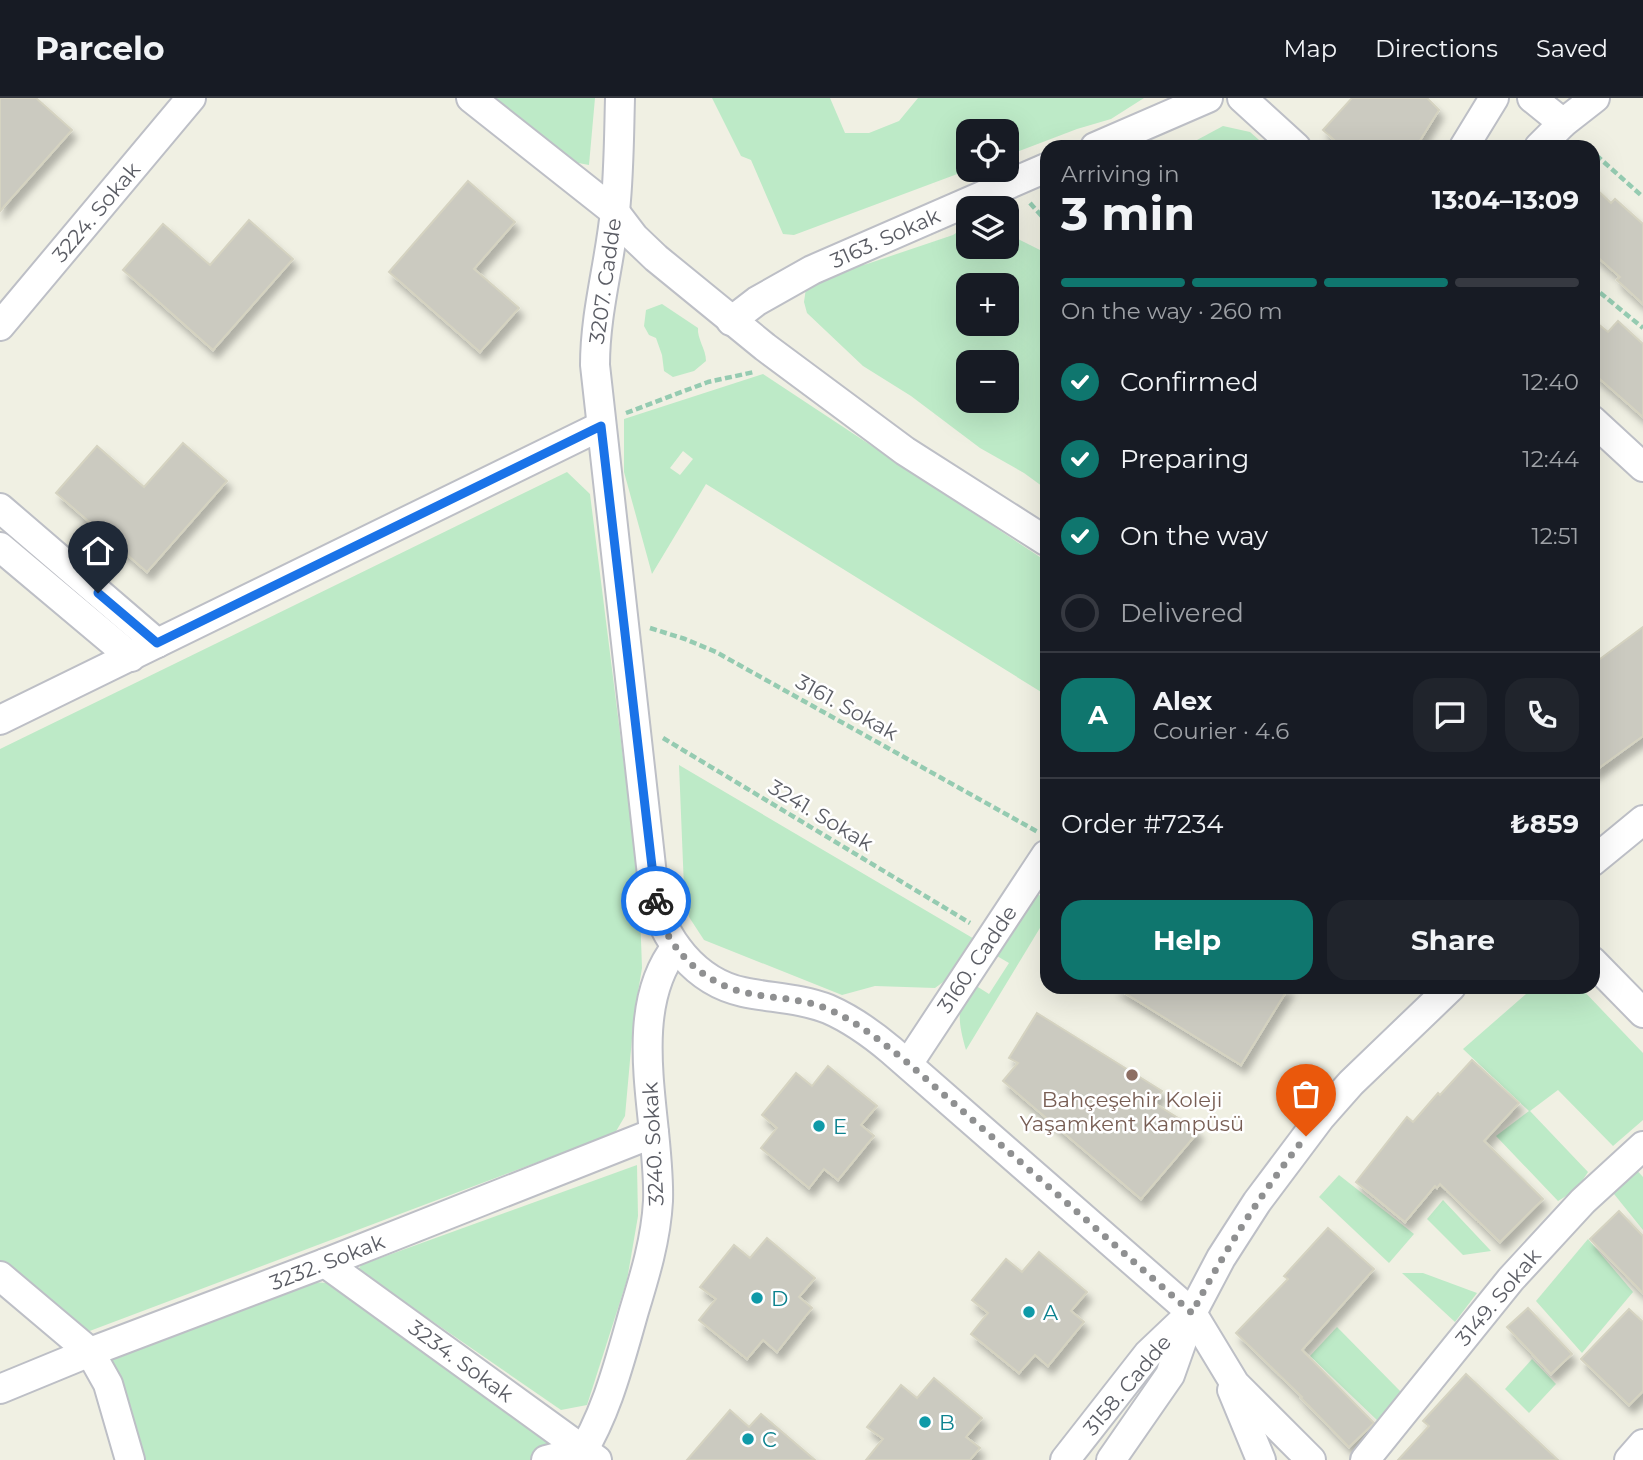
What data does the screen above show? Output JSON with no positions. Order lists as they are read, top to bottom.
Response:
{
  "streets": {
    "street": [
      "3224. Sokak",
      "3163. Sokak",
      "3207. Cadde",
      "3160. Cadde",
      "3240. Sokak",
      "3232. Sokak",
      "3149. Sokak",
      "3234. Sokak",
      "3158. Cadde"
    ],
    "path": ["3161. Sokak", "3241. Sokak"]
  },
  "crossings": [
    ["3207. Cadde", "3161. Sokak"],
    ["3207. Cadde", "3241. Sokak"],
    ["3207. Cadde", "3160. Cadde"],
    ["3207. Cadde", "3240. Sokak"],
    ["3207. Cadde", "3158. Cadde"],
    ["3241. Sokak", "3160. Cadde"],
    ["3240. Sokak", "3232. Sokak"],
    ["3240. Sokak", "3234. Sokak"],
    ["3232. Sokak", "3234. Sokak"]
  ],
  "places": [
    "Bahçeşehir Koleji Yaşamkent Kampüsü",
    "E",
    "D",
    "A",
    "B",
    "C"
  ],
  "page": {
    "header": "Parcelo",
    "nav": ["Map", "Directions", "Saved"],
    "map_buttons": ["+", "−"],
    "heading": ["3 min", "Arriving in", "13:04–13:09"],
    "panel": [
      "Alex",
      "Courier · 4.6",
      "Order #7234",
      "₺859"
    ],
    "bar": "On the way · 260 m",
    "list": [
      ["Confirmed", "12:40"],
      ["Preparing", "12:44"],
      ["On the way", "12:51"],
      "Delivered"
    ],
    "round": "A",
    "buttons": ["Help", "Share"]
  }
}
